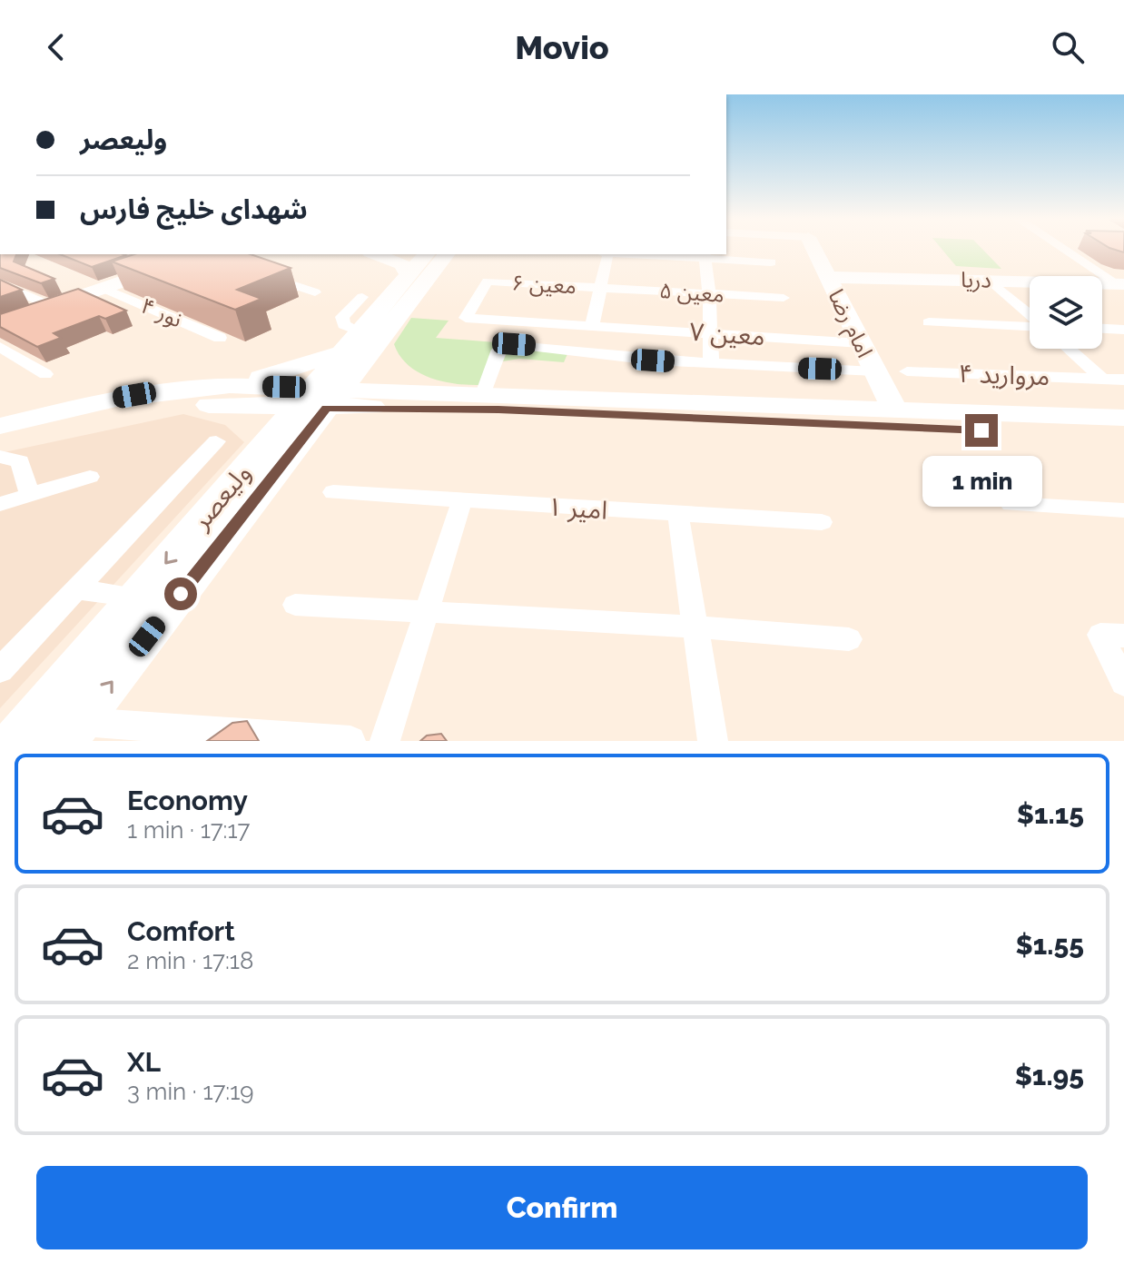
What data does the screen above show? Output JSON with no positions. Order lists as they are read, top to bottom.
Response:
{
  "streets": {
    "main road": ["دریا", "امام رضا", "ولیعصر"],
    "street": [
      "معین ۶",
      "معین ۵",
      "نور ۴",
      "معین ۷",
      "مروارید ۴",
      "امیر ۱"
    ]
  },
  "crossings": [
    ["دریا", "امام رضا"],
    ["معین ۶", "معین ۵"],
    ["معین ۶", "معین ۷"],
    ["امام رضا", "معین ۷"]
  ],
  "page": {
    "header": "Movio",
    "banner": ["ولیعصر", "شهدای خلیج فارس"],
    "bubble": "1 min",
    "list": [
      {
        "name": "Economy",
        "note": "1 min · 17:17",
        "value": "$1.15"
      },
      {
        "name": "Comfort",
        "note": "2 min · 17:18",
        "value": "$1.55"
      },
      {
        "name": "XL",
        "note": "3 min · 17:19",
        "value": "$1.95"
      }
    ],
    "buttons": "Confirm"
  }
}
